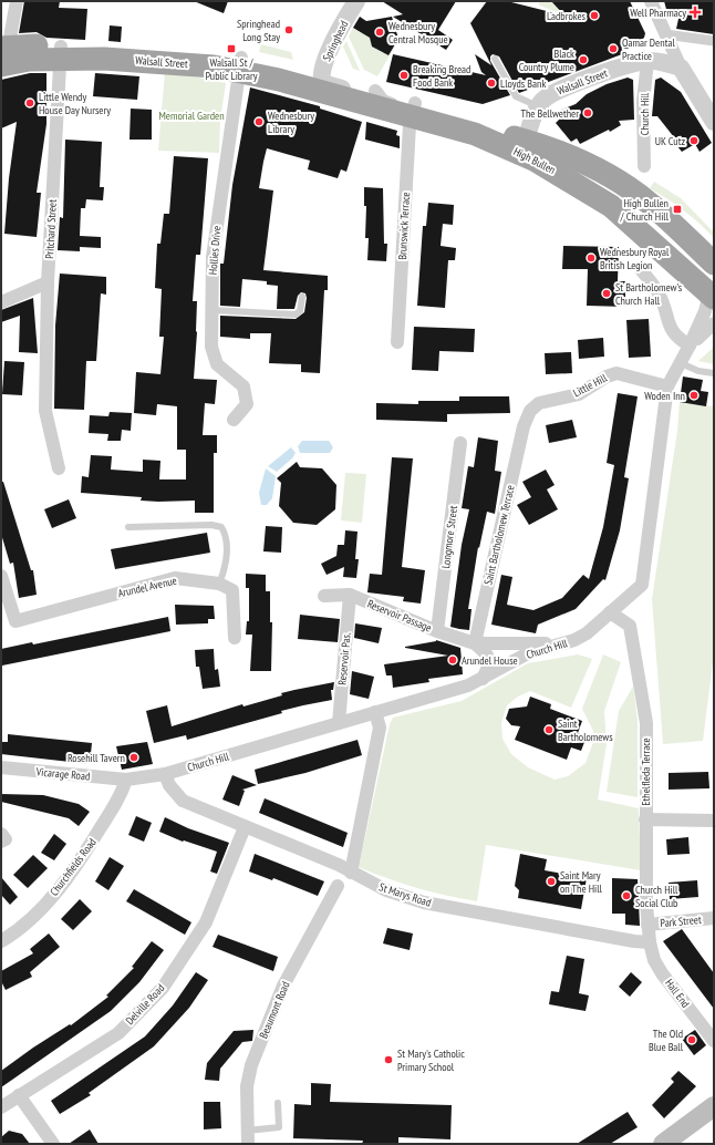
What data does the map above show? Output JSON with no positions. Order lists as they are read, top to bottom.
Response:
{
  "streets": {
    "highway": ["Walsall Street", "High Bullen"],
    "street": [
      "Springhead",
      "Church Hill",
      "Brunswick Terrace",
      "Pritchard Street",
      "Hollies Drive",
      "Little Hill",
      "Saint Bartholomew Terrace",
      "Longmore Street",
      "Arundel Avenue",
      "Reservoir Passage",
      "Reservoir Pas.",
      "Ethelfleda Terrace",
      "Vicarage Road",
      "Churchfields Road",
      "St Marys Road",
      "Park Street",
      "Hall End",
      "Delville Road",
      "Beaumont Road"
    ]
  },
  "crossings": [
    ["Springhead", "Walsall Street"],
    ["Springhead", "High Bullen"],
    ["Walsall Street", "Church Hill"],
    ["Walsall Street", "High Bullen"],
    ["Walsall Street", "Pritchard Street"],
    ["Walsall Street", "Hollies Drive"],
    ["Church Hill", "High Bullen"],
    ["Church Hill", "Little Hill"],
    ["Church Hill", "Reservoir Passage"],
    ["Church Hill", "Reservoir Pas."],
    ["Church Hill", "Ethelfleda Terrace"],
    ["Church Hill", "Vicarage Road"],
    ["Church Hill", "Churchfields Road"],
    ["Church Hill", "St Marys Road"],
    ["High Bullen", "Brunswick Terrace"],
    ["Little Hill", "Saint Bartholomew Terrace"],
    ["Saint Bartholomew Terrace", "Reservoir Passage"],
    ["Longmore Street", "Reservoir Passage"],
    ["Reservoir Passage", "Reservoir Pas."],
    ["Ethelfleda Terrace", "St Marys Road"],
    ["Ethelfleda Terrace", "Park Street"],
    ["Ethelfleda Terrace", "Hall End"],
    ["Vicarage Road", "Churchfields Road"],
    ["St Marys Road", "Hall End"],
    ["St Marys Road", "Delville Road"]
  ],
  "parks": ["Memorial Garden"],
  "places": {
    "health": ["Well Pharmacy"],
    "other": [
      "Ladbrokes",
      "Springhead Long Stay",
      "Wednesbury Central Mosque",
      "Qamar Dental Practice",
      "Black Country Plume",
      "Breaking Bread Food Bank",
      "Lloyds Bank",
      "Little Wendy House Day Nursery",
      "The Bellwether",
      "Wednesbury Library",
      "UK Cutz",
      "Wednesbury Royal British Legion",
      "St Bartholomew's Church Hall",
      "Woden Inn",
      "Arundel House",
      "Saint Bartholomews",
      "Rosehill Tavern",
      "Saint Mary on The Hill",
      "Church Hill Social Club",
      "The Old Blue Ball",
      "St Mary's Catholic Primary School"
    ],
    "transit": ["Walsall St / Public Library", "High Bullen / Church Hill"]
  }
}
